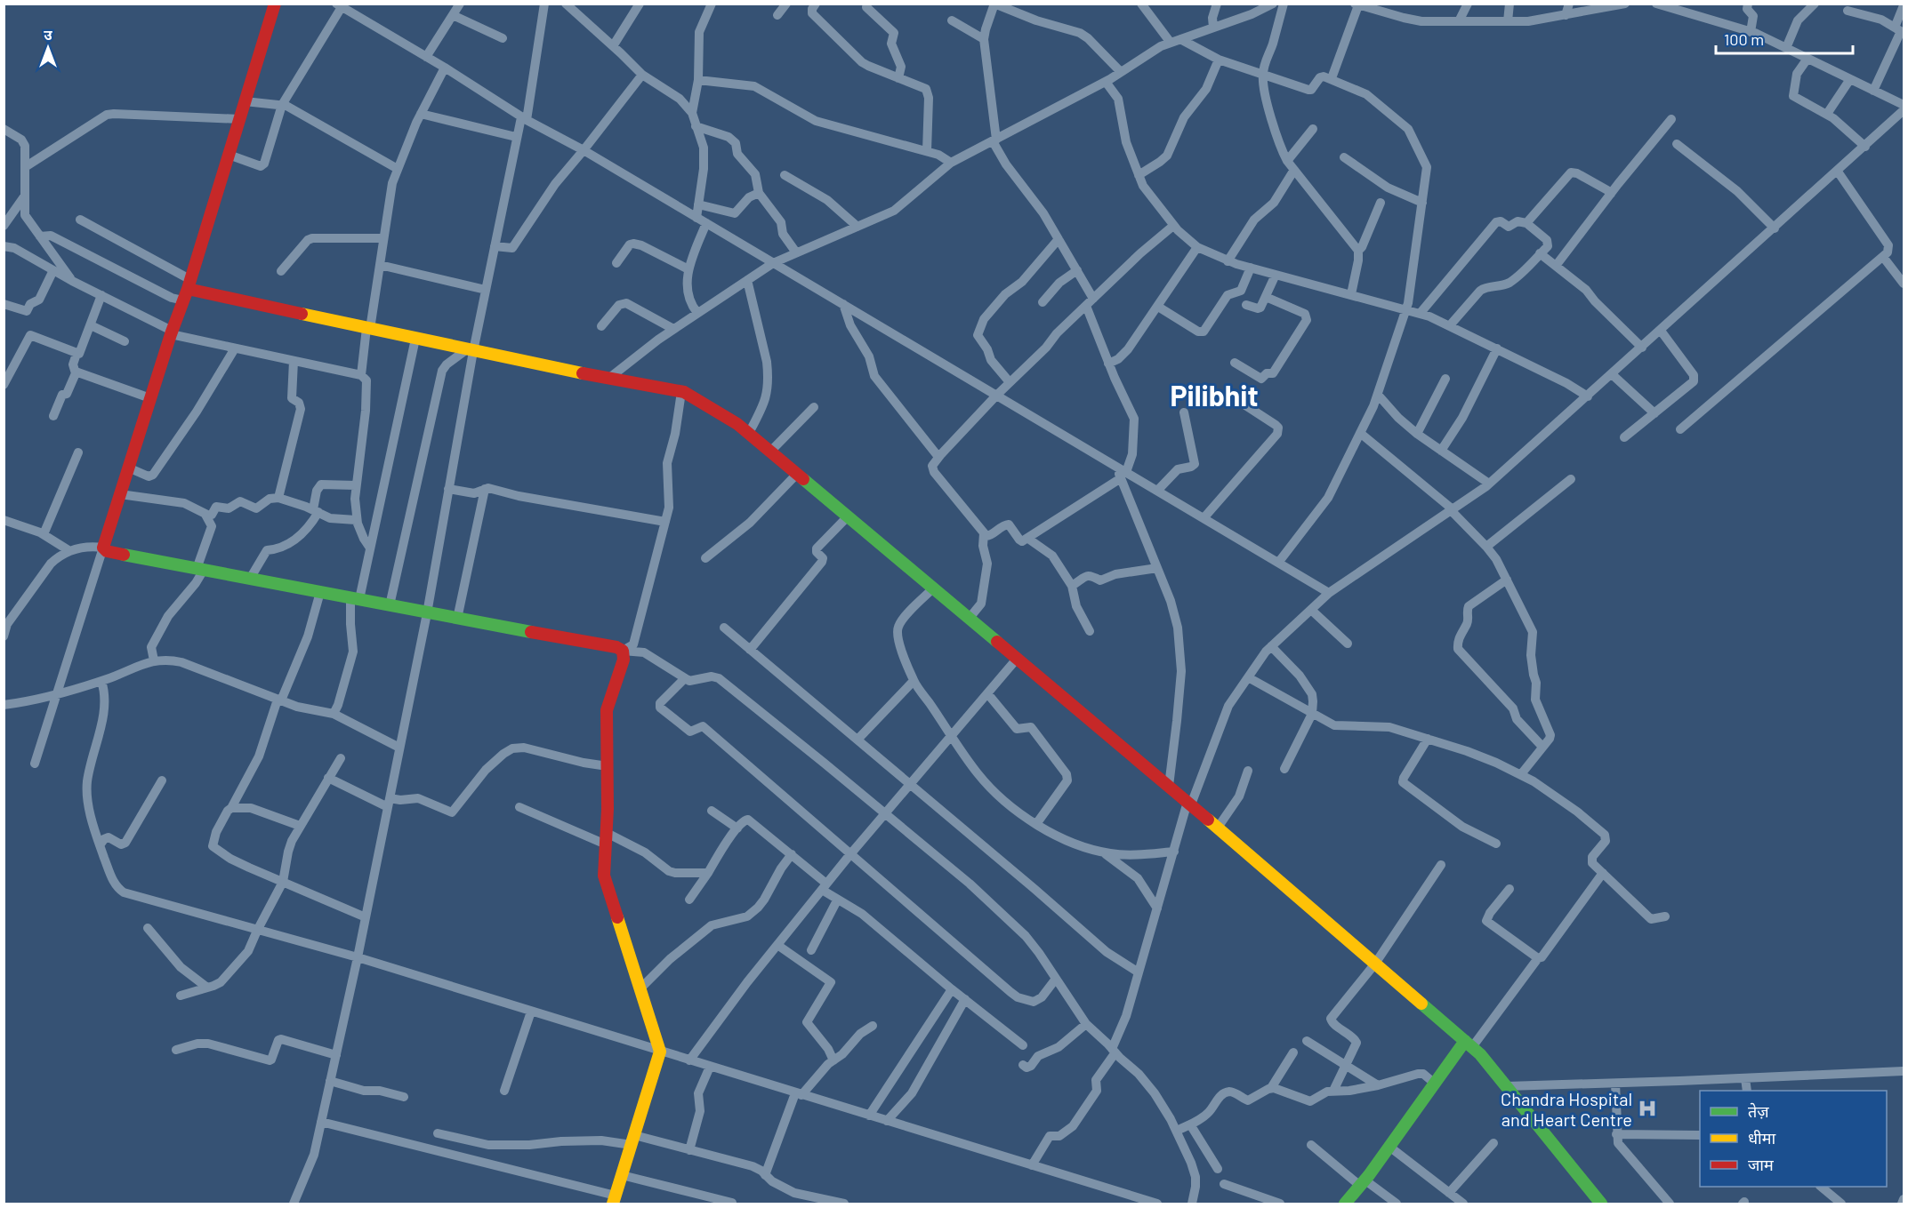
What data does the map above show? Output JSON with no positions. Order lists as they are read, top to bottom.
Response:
{
  "districts": ["Pilibhit"],
  "places": {
    "hospital": ["Chandra Hospital and Heart Centre"]
  },
  "legend": ["तेज़", "धीमा", "जाम"],
  "scale_bar": "100 m",
  "north": "top"
}
